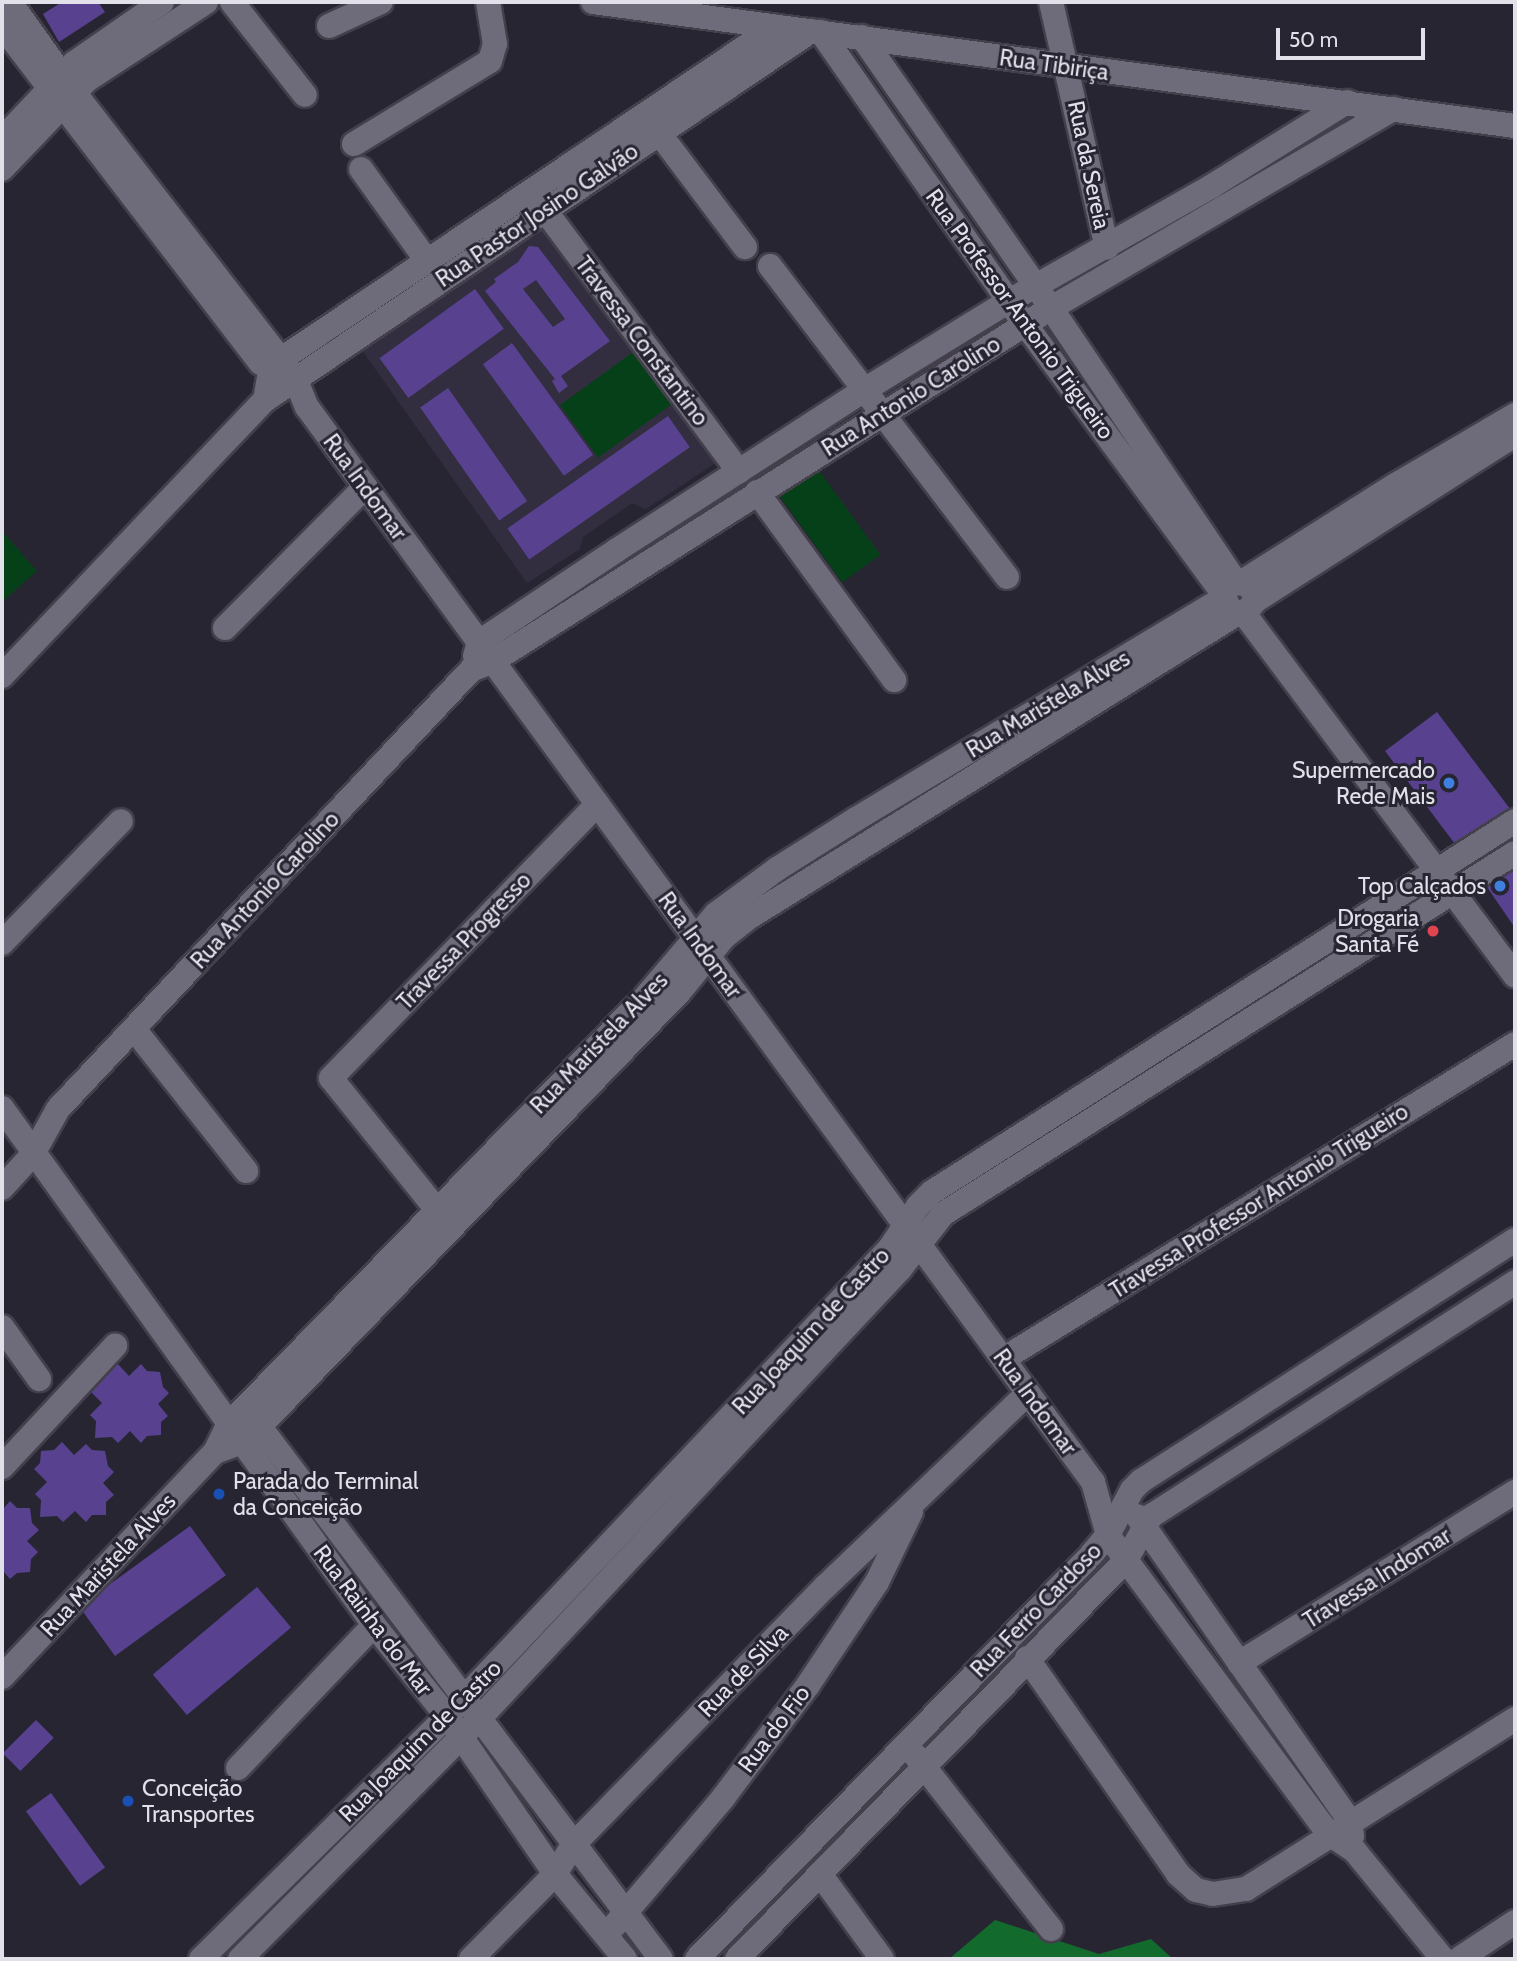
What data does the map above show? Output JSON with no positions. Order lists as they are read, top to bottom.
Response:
{
  "streets": {
    "street": [
      "Rua Tibiriça",
      "Rua da Sereia",
      "Rua Pastor Josino Galvão",
      "Rua Professor Antonio Trigueiro",
      "Travessa Constantino",
      "Rua Antonio Carolino",
      "Rua Indomar",
      "Rua Maristela Alves",
      "Travessa Progresso",
      "Travessa Professor Antonio Trigueiro",
      "Rua Joaquim de Castro",
      "Travessa Indomar",
      "Rua Ferro Cardoso",
      "Rua Rainha do Mar",
      "Rua de Silva",
      "Rua do Fio"
    ]
  },
  "crossings": [
    ["Rua Tibiriça", "Rua da Sereia"],
    ["Rua Tibiriça", "Rua Pastor Josino Galvão"],
    ["Rua Tibiriça", "Rua Professor Antonio Trigueiro"],
    ["Rua Tibiriça", "Rua Antonio Carolino"],
    ["Rua da Sereia", "Rua Antonio Carolino"],
    ["Rua Pastor Josino Galvão", "Rua Professor Antonio Trigueiro"],
    ["Rua Pastor Josino Galvão", "Travessa Constantino"],
    ["Rua Pastor Josino Galvão", "Rua Indomar"],
    ["Rua Professor Antonio Trigueiro", "Rua Antonio Carolino"],
    ["Rua Professor Antonio Trigueiro", "Rua Maristela Alves"],
    ["Rua Professor Antonio Trigueiro", "Rua Joaquim de Castro"],
    ["Travessa Constantino", "Rua Antonio Carolino"],
    ["Rua Antonio Carolino", "Rua Indomar"],
    ["Rua Antonio Carolino", "Rua Rainha do Mar"],
    ["Rua Indomar", "Rua Maristela Alves"],
    ["Rua Indomar", "Travessa Progresso"],
    ["Rua Indomar", "Travessa Professor Antonio Trigueiro"],
    ["Rua Indomar", "Rua Joaquim de Castro"],
    ["Rua Indomar", "Travessa Indomar"],
    ["Rua Indomar", "Rua Ferro Cardoso"],
    ["Rua Indomar", "Rua de Silva"],
    ["Rua Maristela Alves", "Travessa Progresso"],
    ["Rua Maristela Alves", "Rua Rainha do Mar"],
    ["Rua Joaquim de Castro", "Rua Rainha do Mar"],
    ["Rua Rainha do Mar", "Rua de Silva"],
    ["Rua Rainha do Mar", "Rua do Fio"],
    ["Rua de Silva", "Rua do Fio"]
  ],
  "places": [
    "Supermercado Rede Mais",
    "Top Calçados",
    "Drogaria Santa Fé",
    "Parada do Terminal da Conceição",
    "Conceição Transportes"
  ],
  "scale_bar": "50 m"
}
